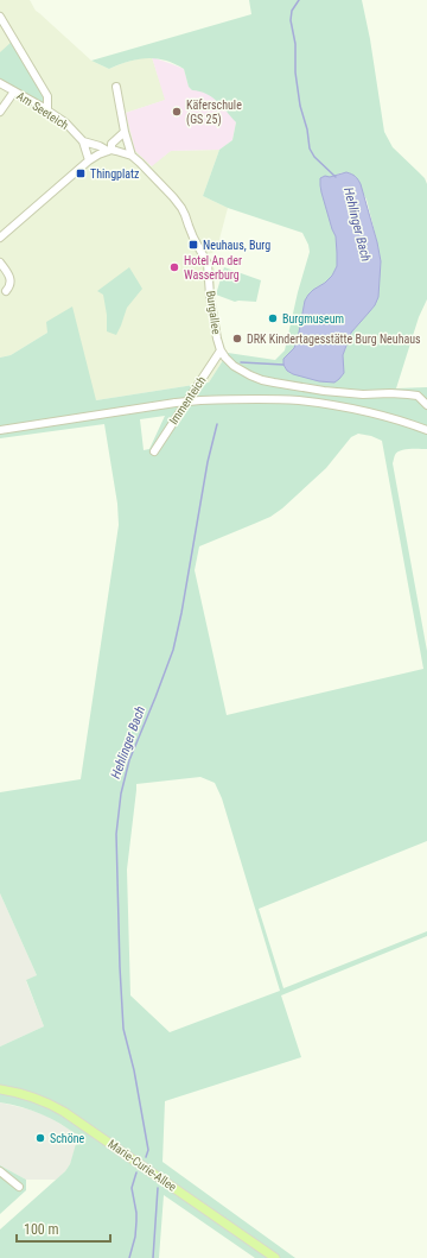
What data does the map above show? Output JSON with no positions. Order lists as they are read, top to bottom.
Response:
{
  "streets": {
    "main road": ["Marie-Curie-Allee"],
    "street": ["Am Seeteich", "Burgallee", "Immenteich"]
  },
  "crossings": [
    ["Am Seeteich", "Burgallee"],
    ["Burgallee", "Immenteich"]
  ],
  "water": ["Hehlinger Bach"],
  "places": {
    "other": [
      "Käferschule (GS 25)",
      "Hotel An der Wasserburg",
      "Burgmuseum",
      "DRK Kindertagesstätte Burg Neuhaus",
      "Schöne"
    ],
    "transit": ["Thingplatz", "Neuhaus, Burg"]
  },
  "scale_bar": "100 m"
}
